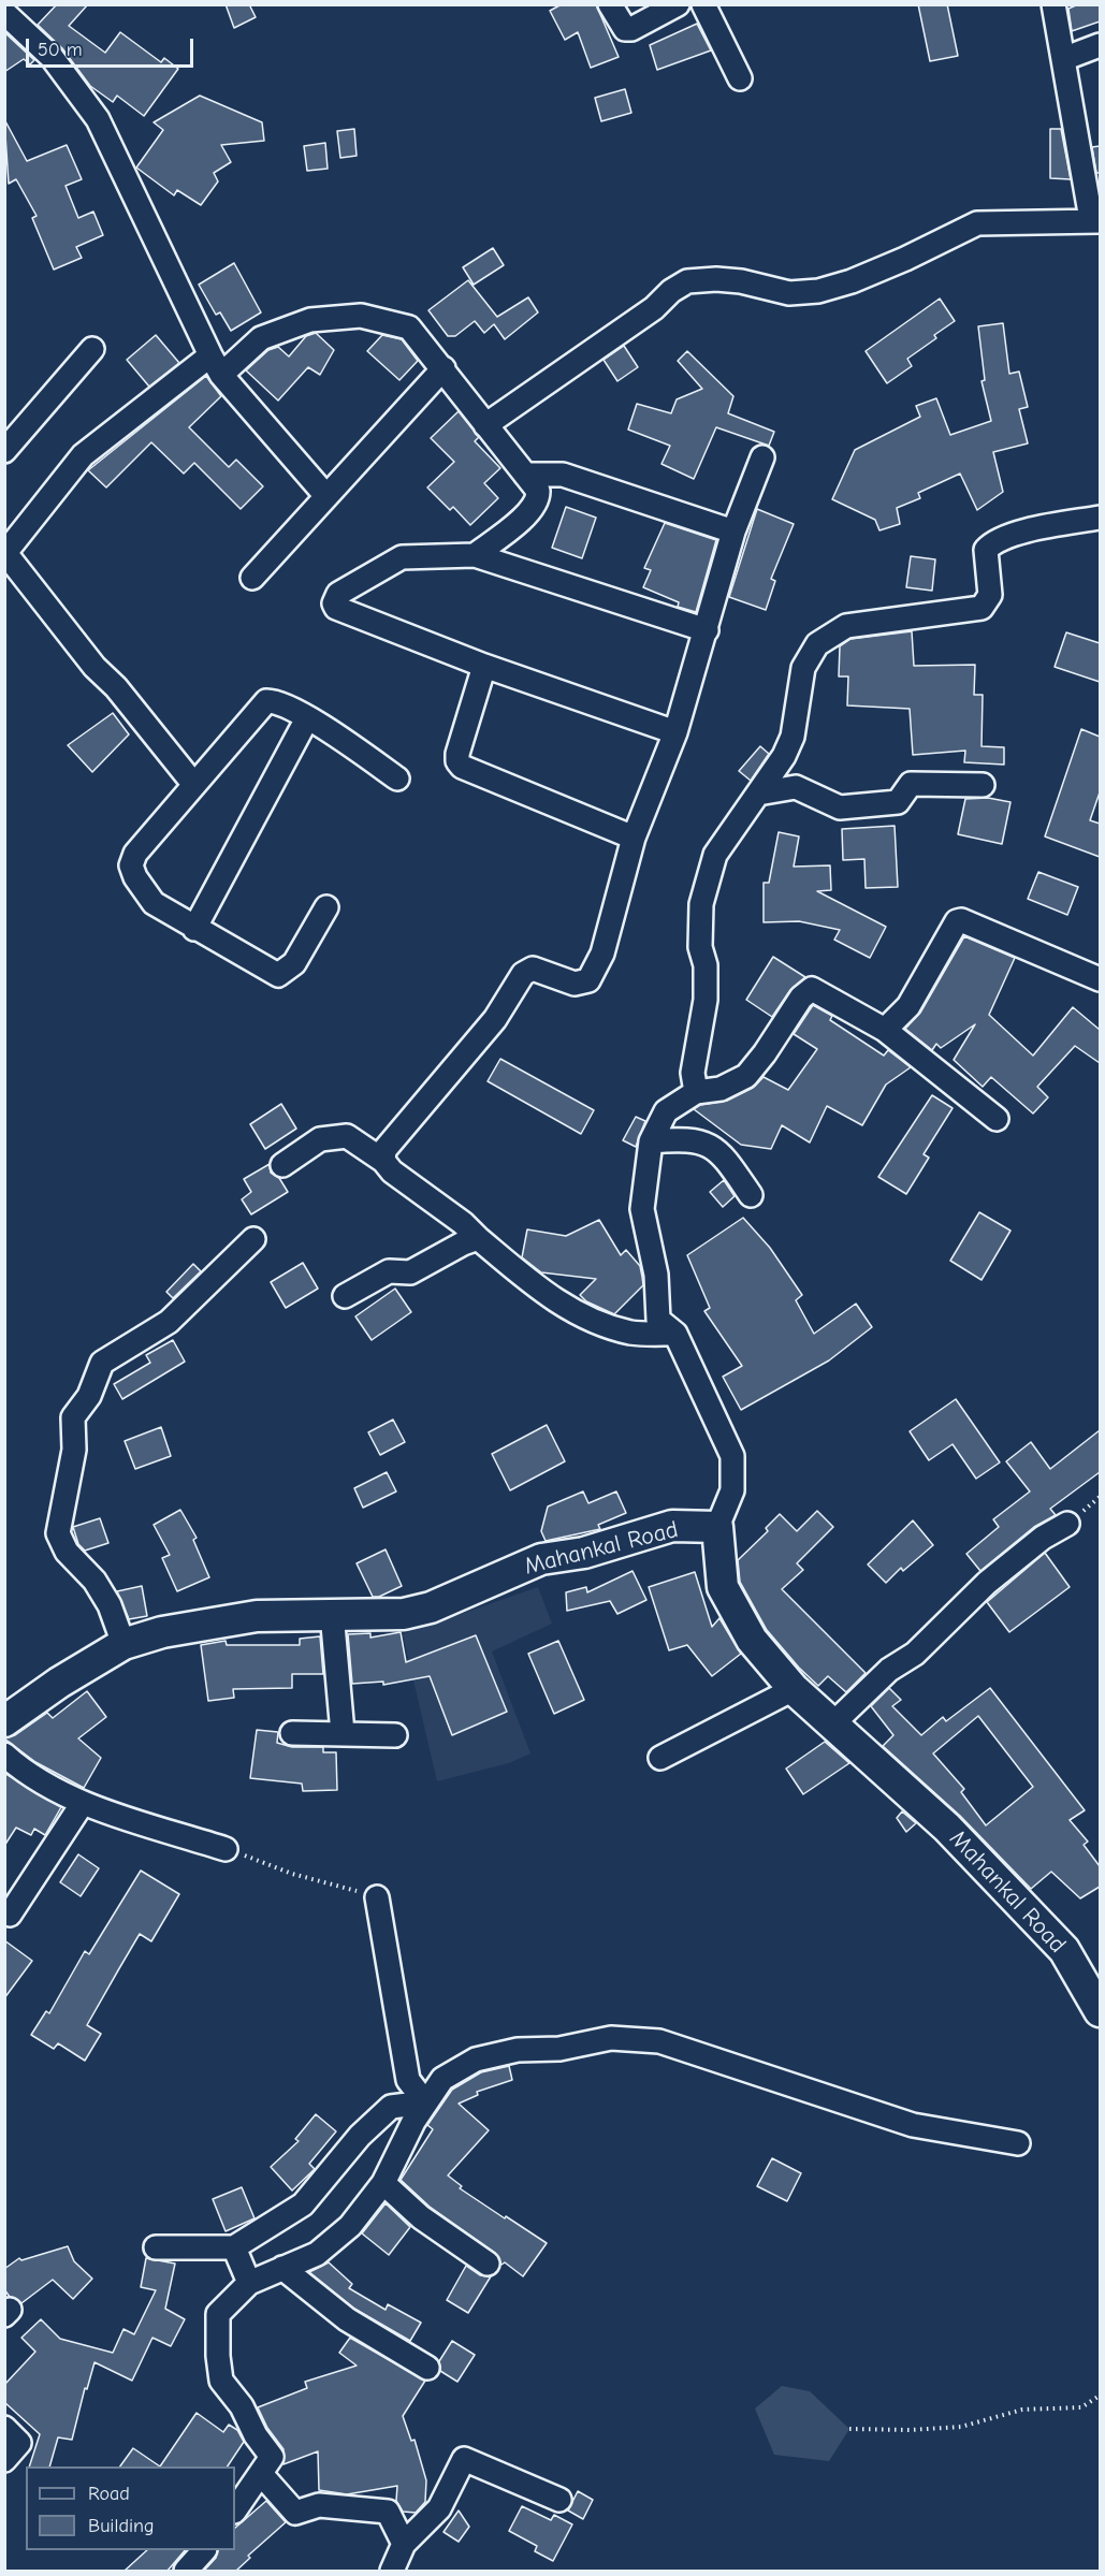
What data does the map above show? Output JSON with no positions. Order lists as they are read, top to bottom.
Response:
{
  "streets": {
    "main road": ["Mahankal Road"]
  },
  "legend": ["Road", "Building"],
  "scale_bar": "50 m"
}
